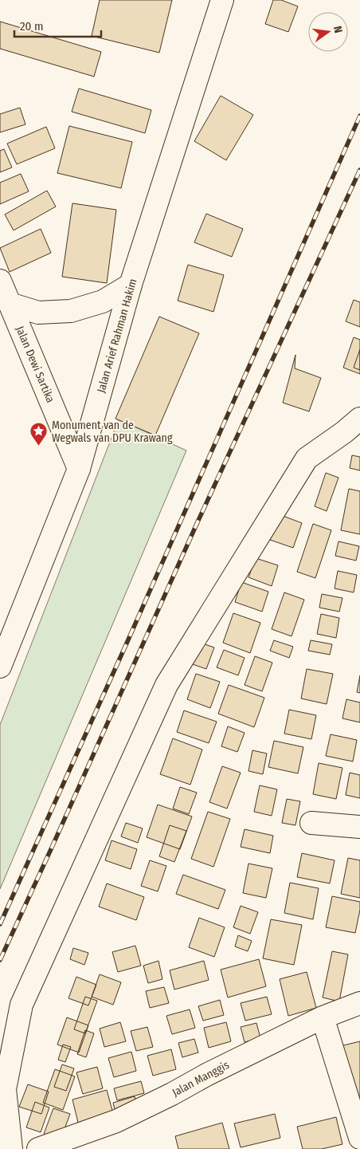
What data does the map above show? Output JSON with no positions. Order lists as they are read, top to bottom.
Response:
{
  "streets": {
    "street": ["Jalan Arief Rahman Hakim", "Jalan Dewi Sartika", "Jalan Manggis"]
  },
  "crossings": [
    ["Jalan Arief Rahman Hakim", "Jalan Dewi Sartika"]
  ],
  "places": {
    "place": ["Monument van de Wegwals van DPU Krawang"]
  },
  "scale_bar": "20 m",
  "north": "right"
}
